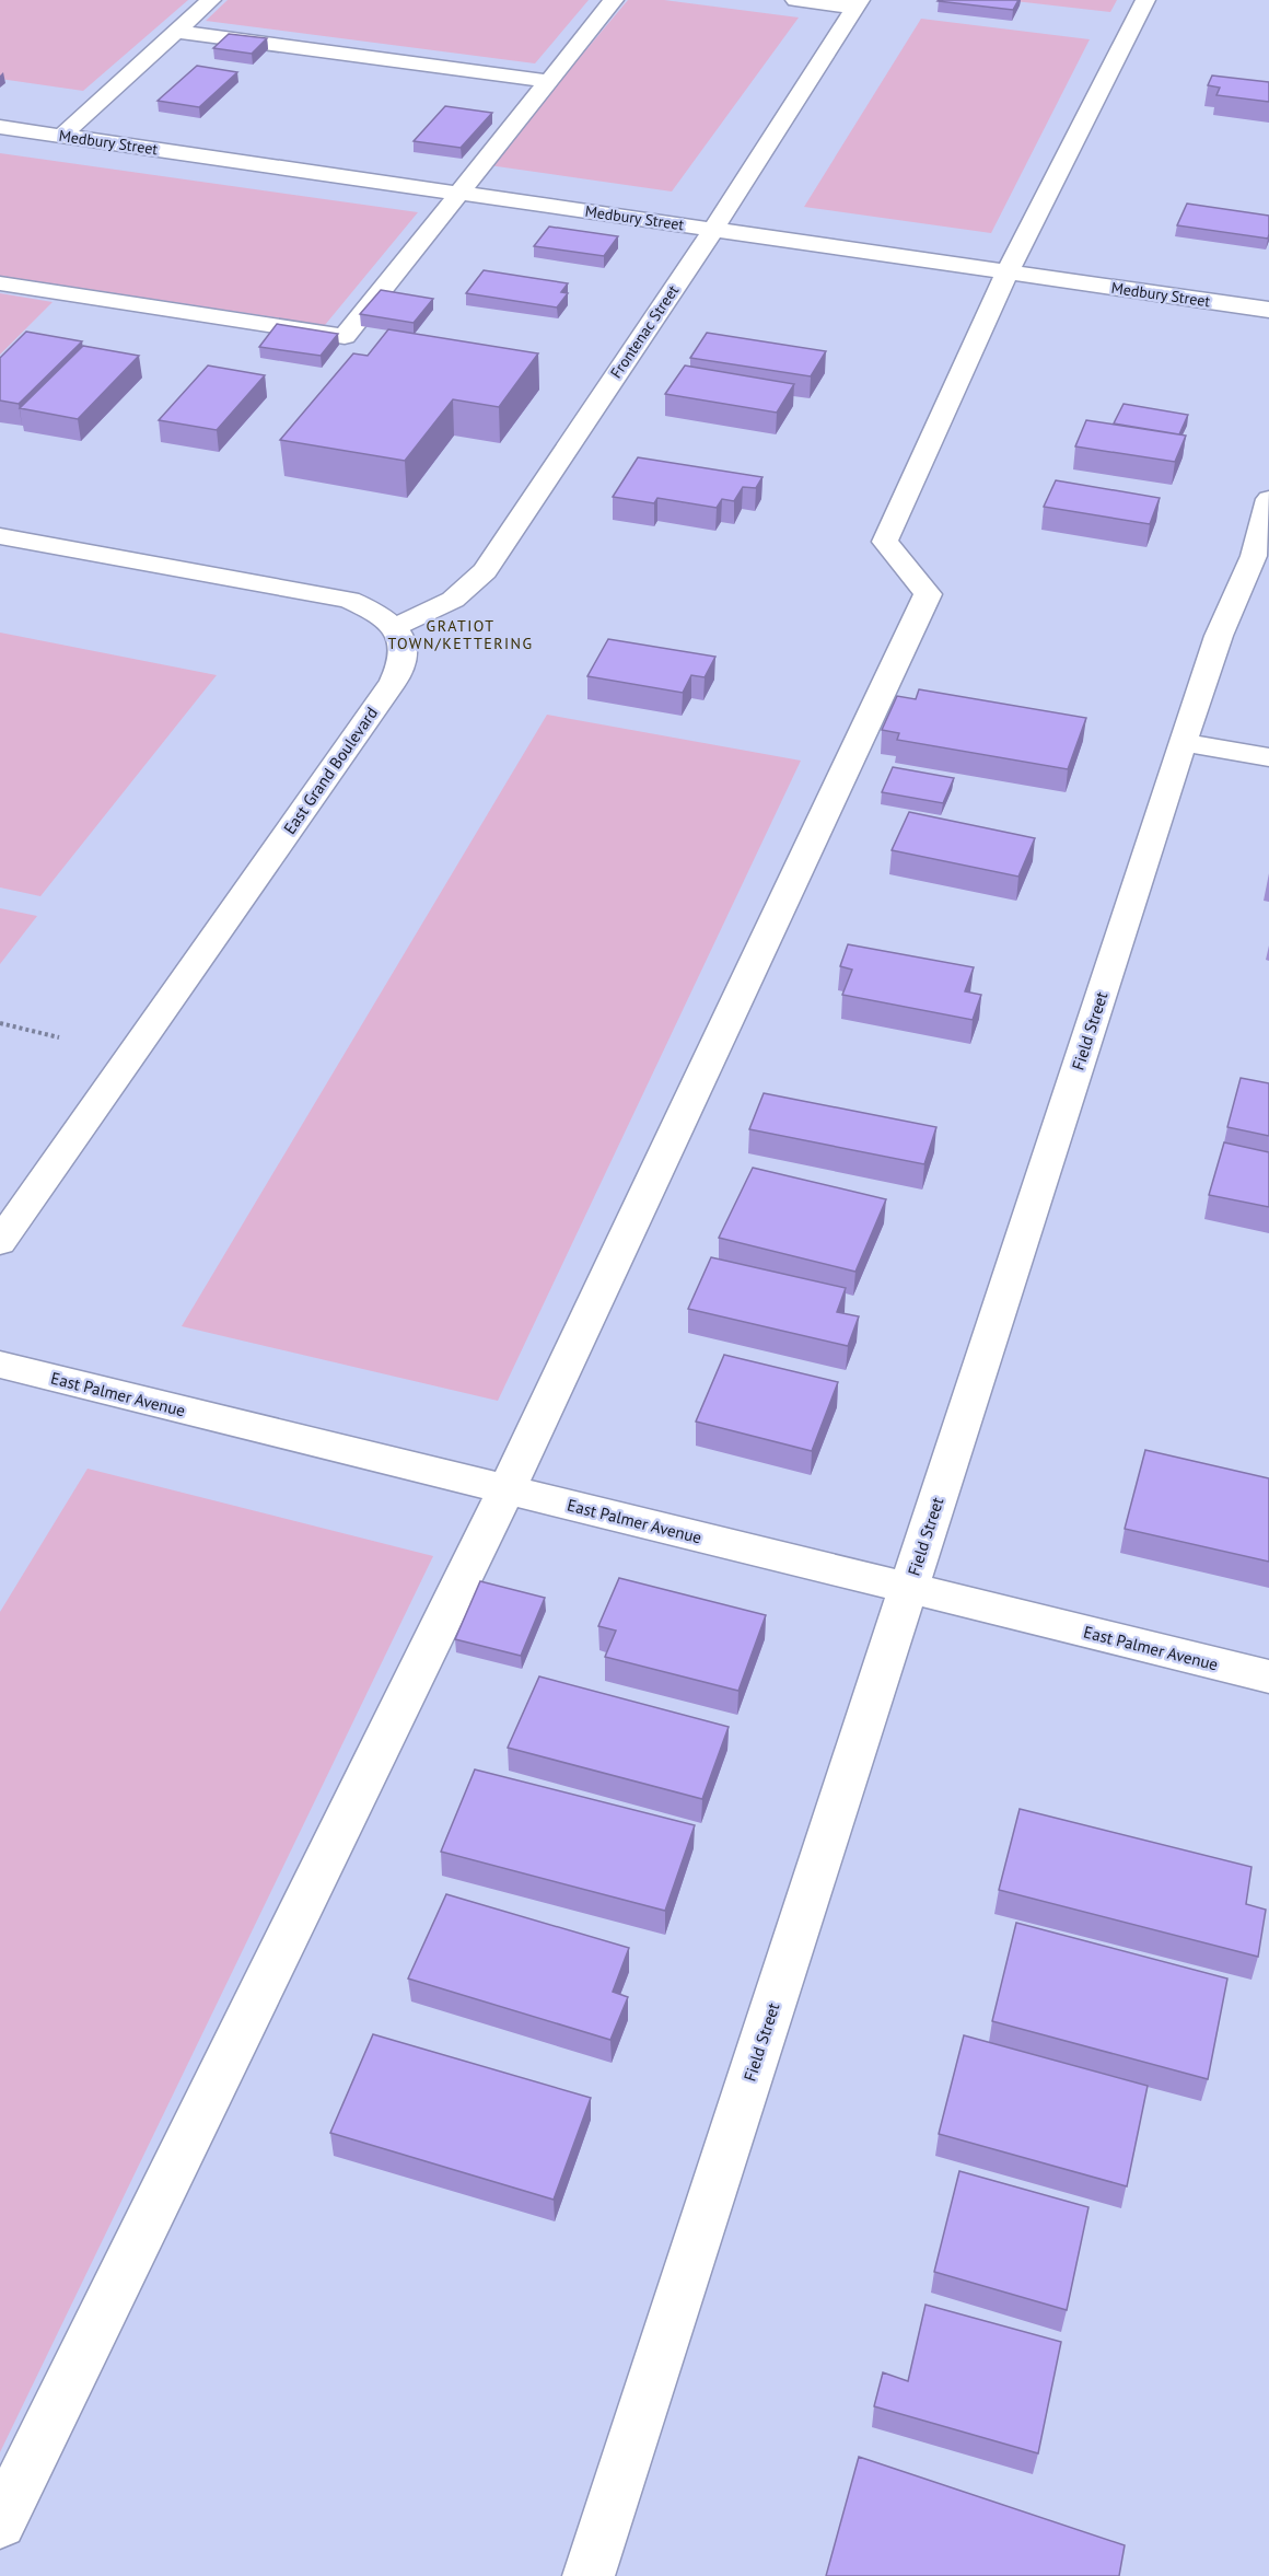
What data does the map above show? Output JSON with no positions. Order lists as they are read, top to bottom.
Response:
{
  "streets": {
    "street": [
      "Medbury Street",
      "Frontenac Street",
      "East Grand Boulevard",
      "Field Street",
      "East Palmer Avenue"
    ]
  },
  "crossings": [
    ["Medbury Street", "Frontenac Street"],
    ["Frontenac Street", "East Grand Boulevard"],
    ["Field Street", "East Palmer Avenue"]
  ],
  "districts": ["GRATIOT TOWN/KETTERING"]
}
